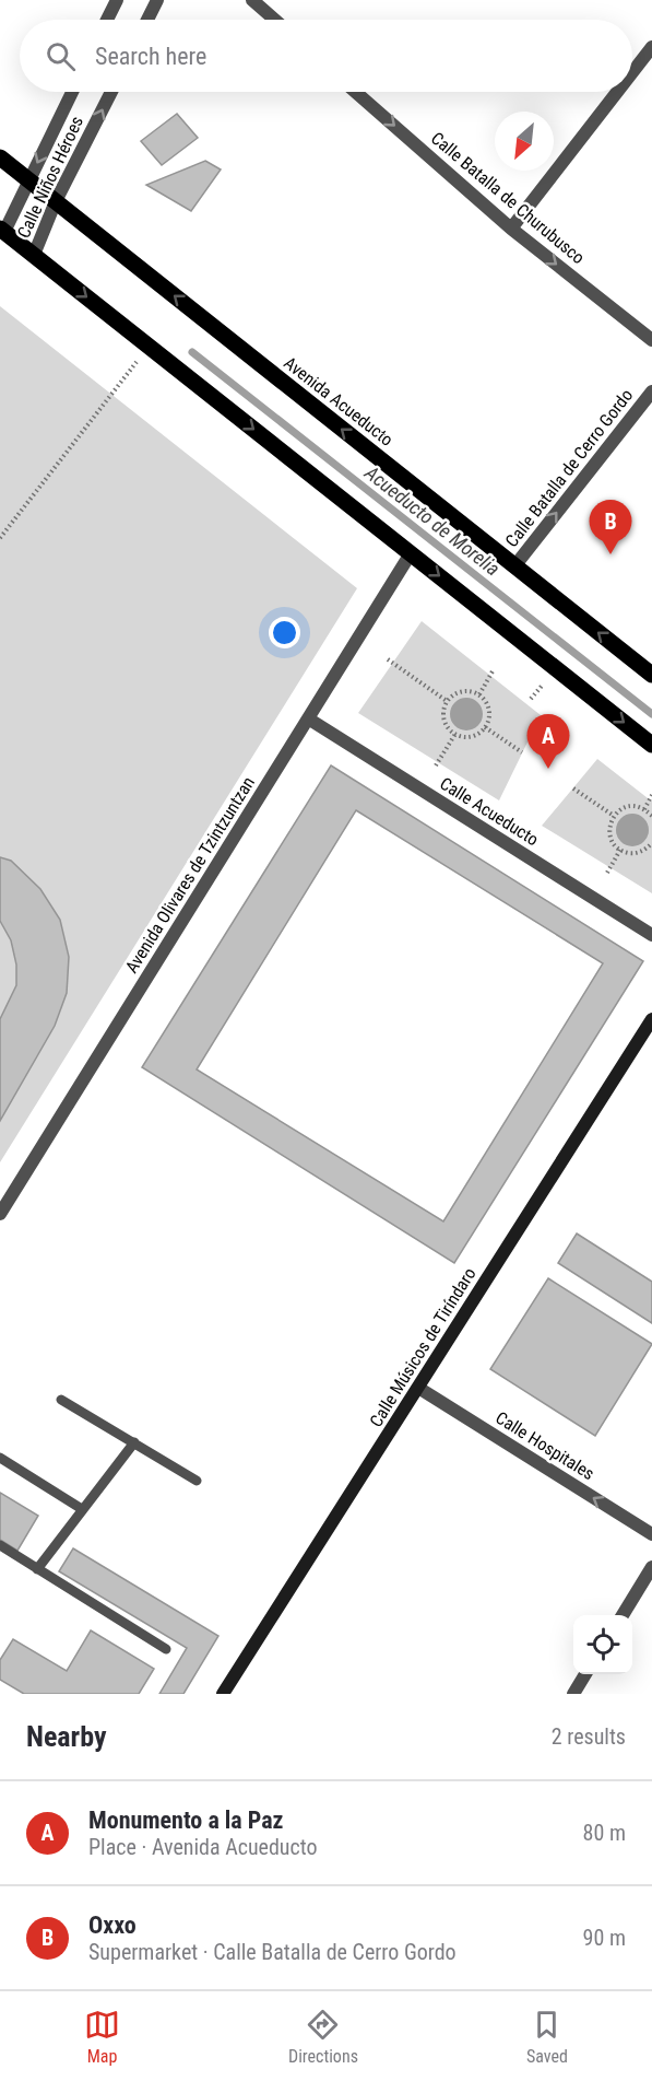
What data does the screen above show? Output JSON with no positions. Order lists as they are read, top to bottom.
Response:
{
  "streets": {
    "main road": ["Avenida Acueducto"],
    "street": [
      "Calle Niños Héroes",
      "Calle Batalla de Churubusco",
      "Calle Batalla de Cerro Gordo",
      "Calle Acueducto",
      "Avenida Olivares de Tzintzuntzan",
      "Calle Músicos de Tiríndaro",
      "Calle Hospitales"
    ]
  },
  "crossings": [
    ["Calle Niños Héroes", "Avenida Acueducto"],
    ["Avenida Acueducto", "Calle Batalla de Cerro Gordo"],
    ["Calle Acueducto", "Avenida Olivares de Tzintzuntzan"],
    ["Calle Músicos de Tiríndaro", "Calle Hospitales"]
  ],
  "one_way": ["Calle Batalla de Churubusco", "Calle Batalla de Cerro Gordo", "Calle Hospitales"],
  "water": ["Acueducto de Morelia"],
  "north": "bottom left",
  "page": {
    "search": "Search here",
    "pins": ["B", "A"],
    "heading": ["Nearby", "2 results"],
    "list": [
      {
        "mark": "A",
        "name": "Monumento a la Paz",
        "note": "Place · Avenida Acueducto",
        "value": "80 m"
      },
      {
        "mark": "B",
        "name": "Oxxo",
        "note": "Supermarket · Calle Batalla de Cerro Gordo",
        "value": "90 m"
      }
    ],
    "nav": ["Map", "Directions", "Saved"]
  }
}
